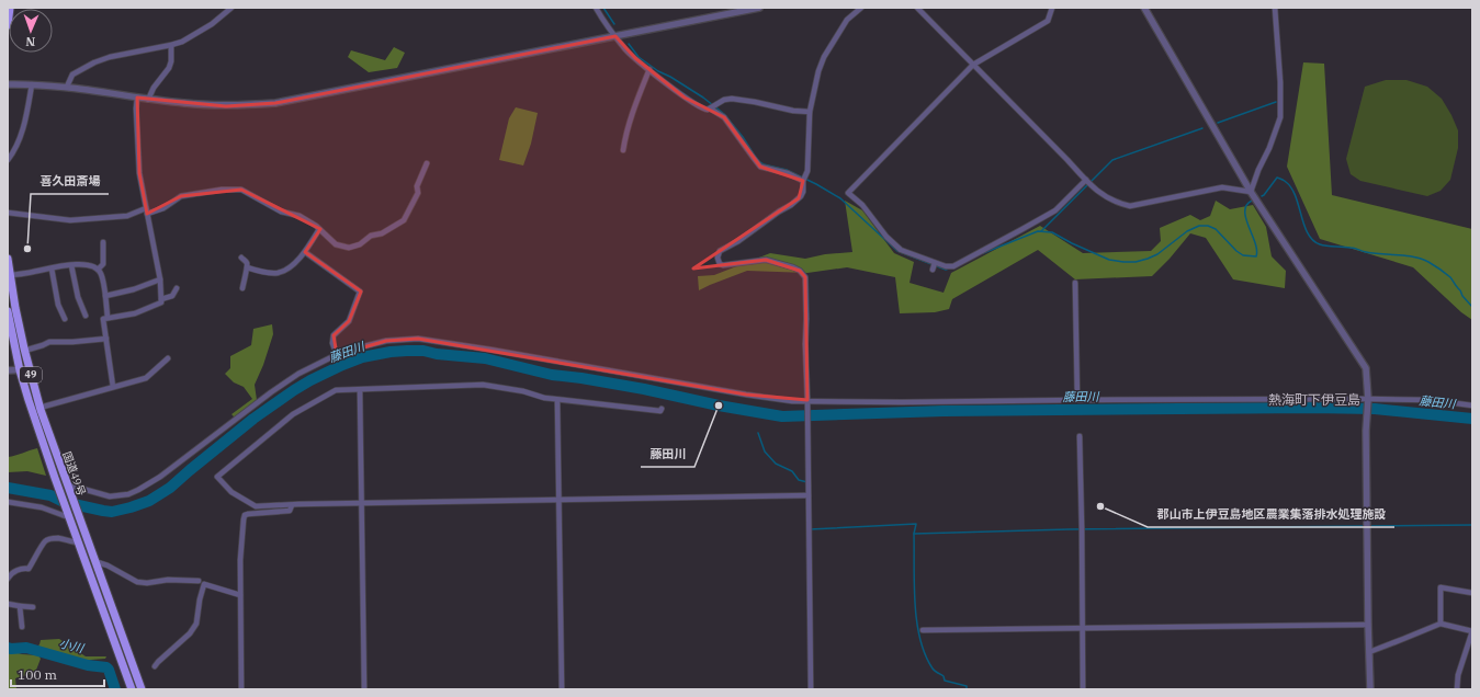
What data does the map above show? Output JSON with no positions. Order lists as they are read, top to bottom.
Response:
{
  "streets": {
    "highway": ["49", "国道49号"]
  },
  "districts": ["熱海町下伊豆島"],
  "water": ["藤田川", "小川"],
  "places": ["喜久田斎場", "藤田川", "郡山市上伊豆島地区農業集落排水処理施設"],
  "scale_bar": "100 m",
  "north": "bottom"
}
